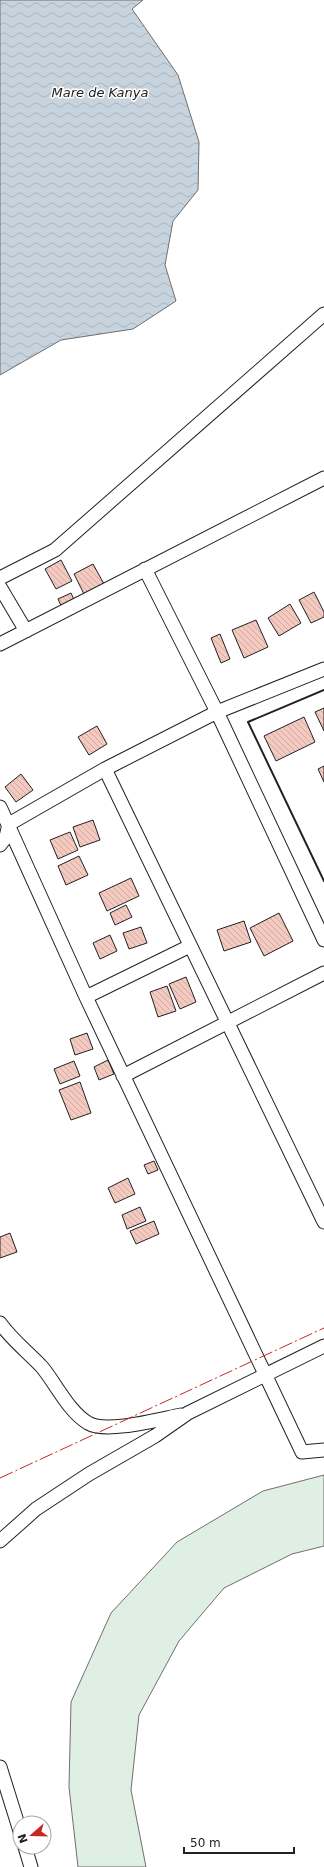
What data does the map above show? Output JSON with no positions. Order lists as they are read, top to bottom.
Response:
{
  "water": ["Mare de Kanya"],
  "scale_bar": "50 m",
  "north": "left"
}
